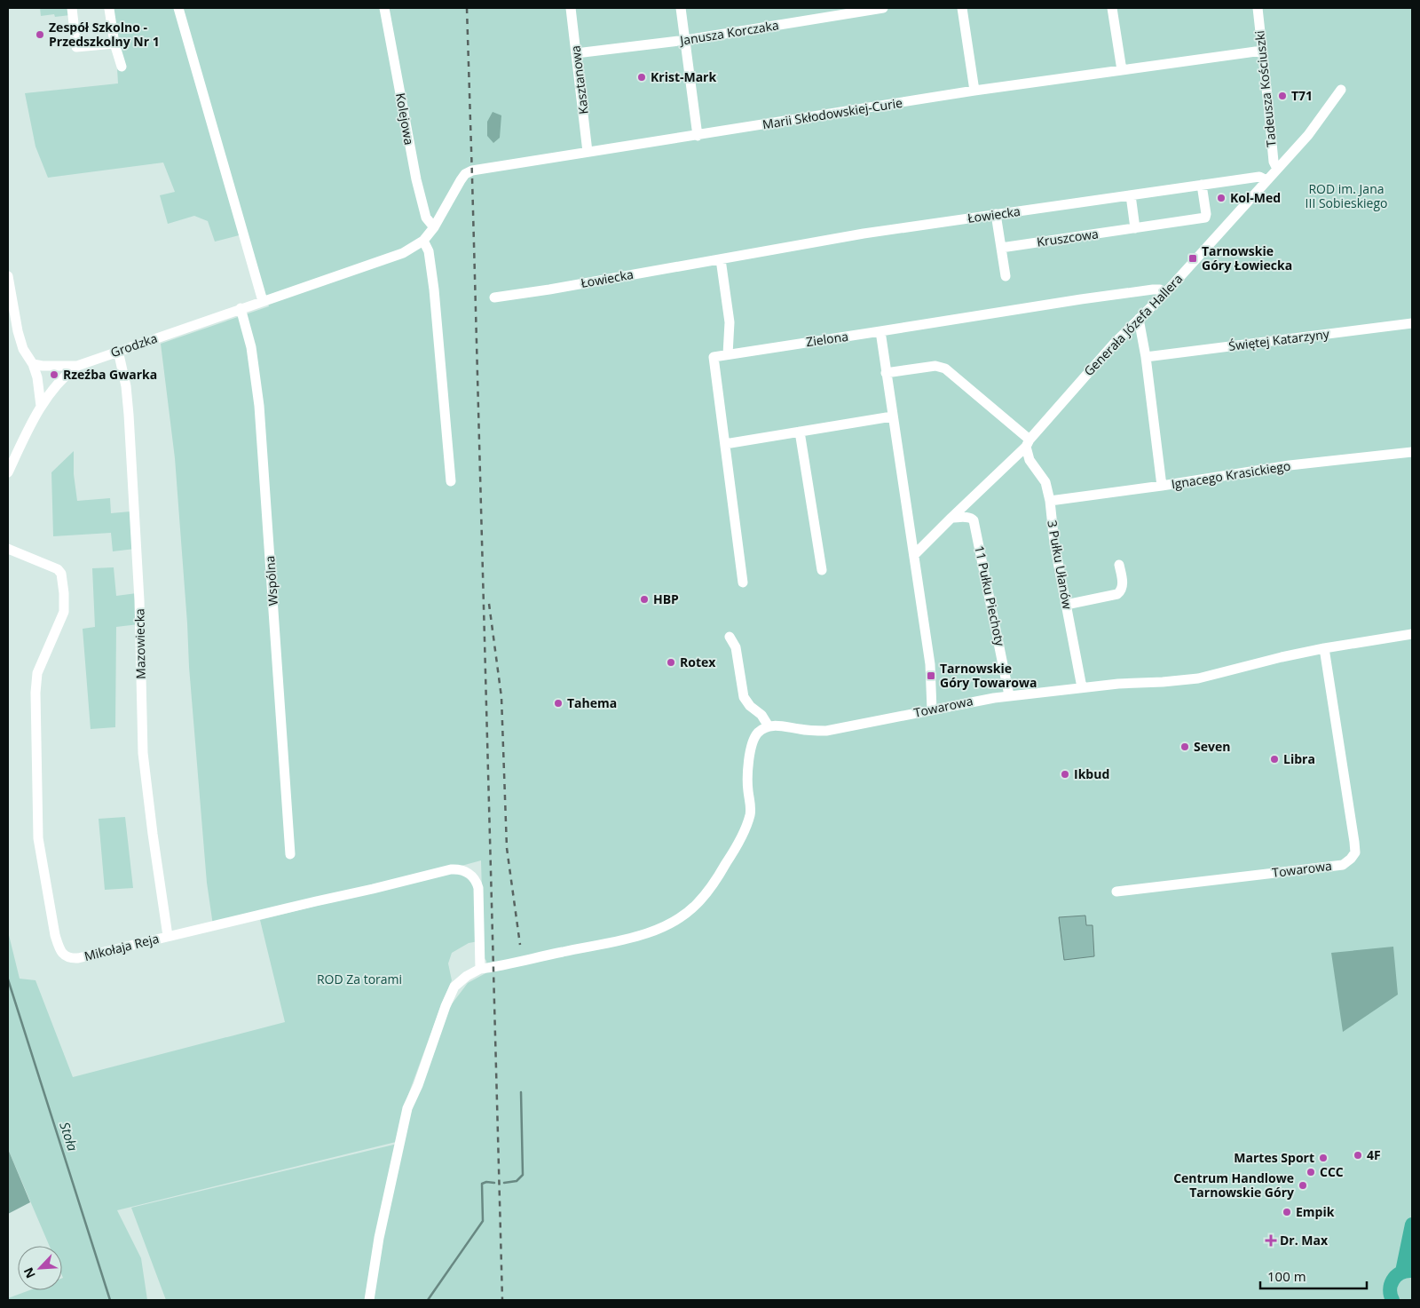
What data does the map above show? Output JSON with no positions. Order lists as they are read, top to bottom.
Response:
{
  "streets": {
    "street": [
      "Janusza Korczaka",
      "Kasztanowa",
      "Tadeusza Kościuszki",
      "Marii Skłodowskiej-Curie",
      "Kolejowa",
      "Łowiecka",
      "Kruszcowa",
      "Generała Józefa Hallera",
      "Zielona",
      "Świętej Katarzyny",
      "Grodzka",
      "Ignacego Krasickiego",
      "3 Pułku Ułanów",
      "Wspólna",
      "11 Pułku Piechoty",
      "Mazowiecka",
      "Towarowa",
      "Mikołaja Reja"
    ]
  },
  "crossings": [
    ["Janusza Korczaka", "Kasztanowa"],
    ["Kasztanowa", "Marii Skłodowskiej-Curie"],
    ["Tadeusza Kościuszki", "Marii Skłodowskiej-Curie"],
    ["Tadeusza Kościuszki", "Generała Józefa Hallera"],
    ["Marii Skłodowskiej-Curie", "Kolejowa"],
    ["Marii Skłodowskiej-Curie", "Grodzka"],
    ["Kolejowa", "Grodzka"],
    ["Łowiecka", "Kruszcowa"],
    ["Łowiecka", "Generała Józefa Hallera"],
    ["Generała Józefa Hallera", "Zielona"],
    ["Generała Józefa Hallera", "3 Pułku Ułanów"],
    ["Generała Józefa Hallera", "11 Pułku Piechoty"],
    ["Grodzka", "Wspólna"],
    ["Grodzka", "Mazowiecka"],
    ["Ignacego Krasickiego", "3 Pułku Ułanów"],
    ["3 Pułku Ułanów", "Towarowa"],
    ["11 Pułku Piechoty", "Towarowa"],
    ["Mazowiecka", "Mikołaja Reja"]
  ],
  "water": ["Stoła"],
  "parks": ["ROD im. Jana III Sobieskiego", "ROD Za torami"],
  "places": {
    "other": [
      "Zespół Szkolno - Przedszkolny Nr 1",
      "Krist-Mark",
      "T71",
      "Kol-Med",
      "Rzeźba Gwarka",
      "HBP",
      "Rotex",
      "Tahema",
      "Seven",
      "Libra",
      "Ikbud",
      "4F",
      "Martes Sport",
      "CCC",
      "Centrum Handlowe Tarnowskie Góry",
      "Empik"
    ],
    "transit": ["Tarnowskie Góry Łowiecka", "Tarnowskie Góry Towarowa"],
    "health": ["Dr. Max"]
  },
  "scale_bar": "100 m",
  "north": "bottom left"
}
